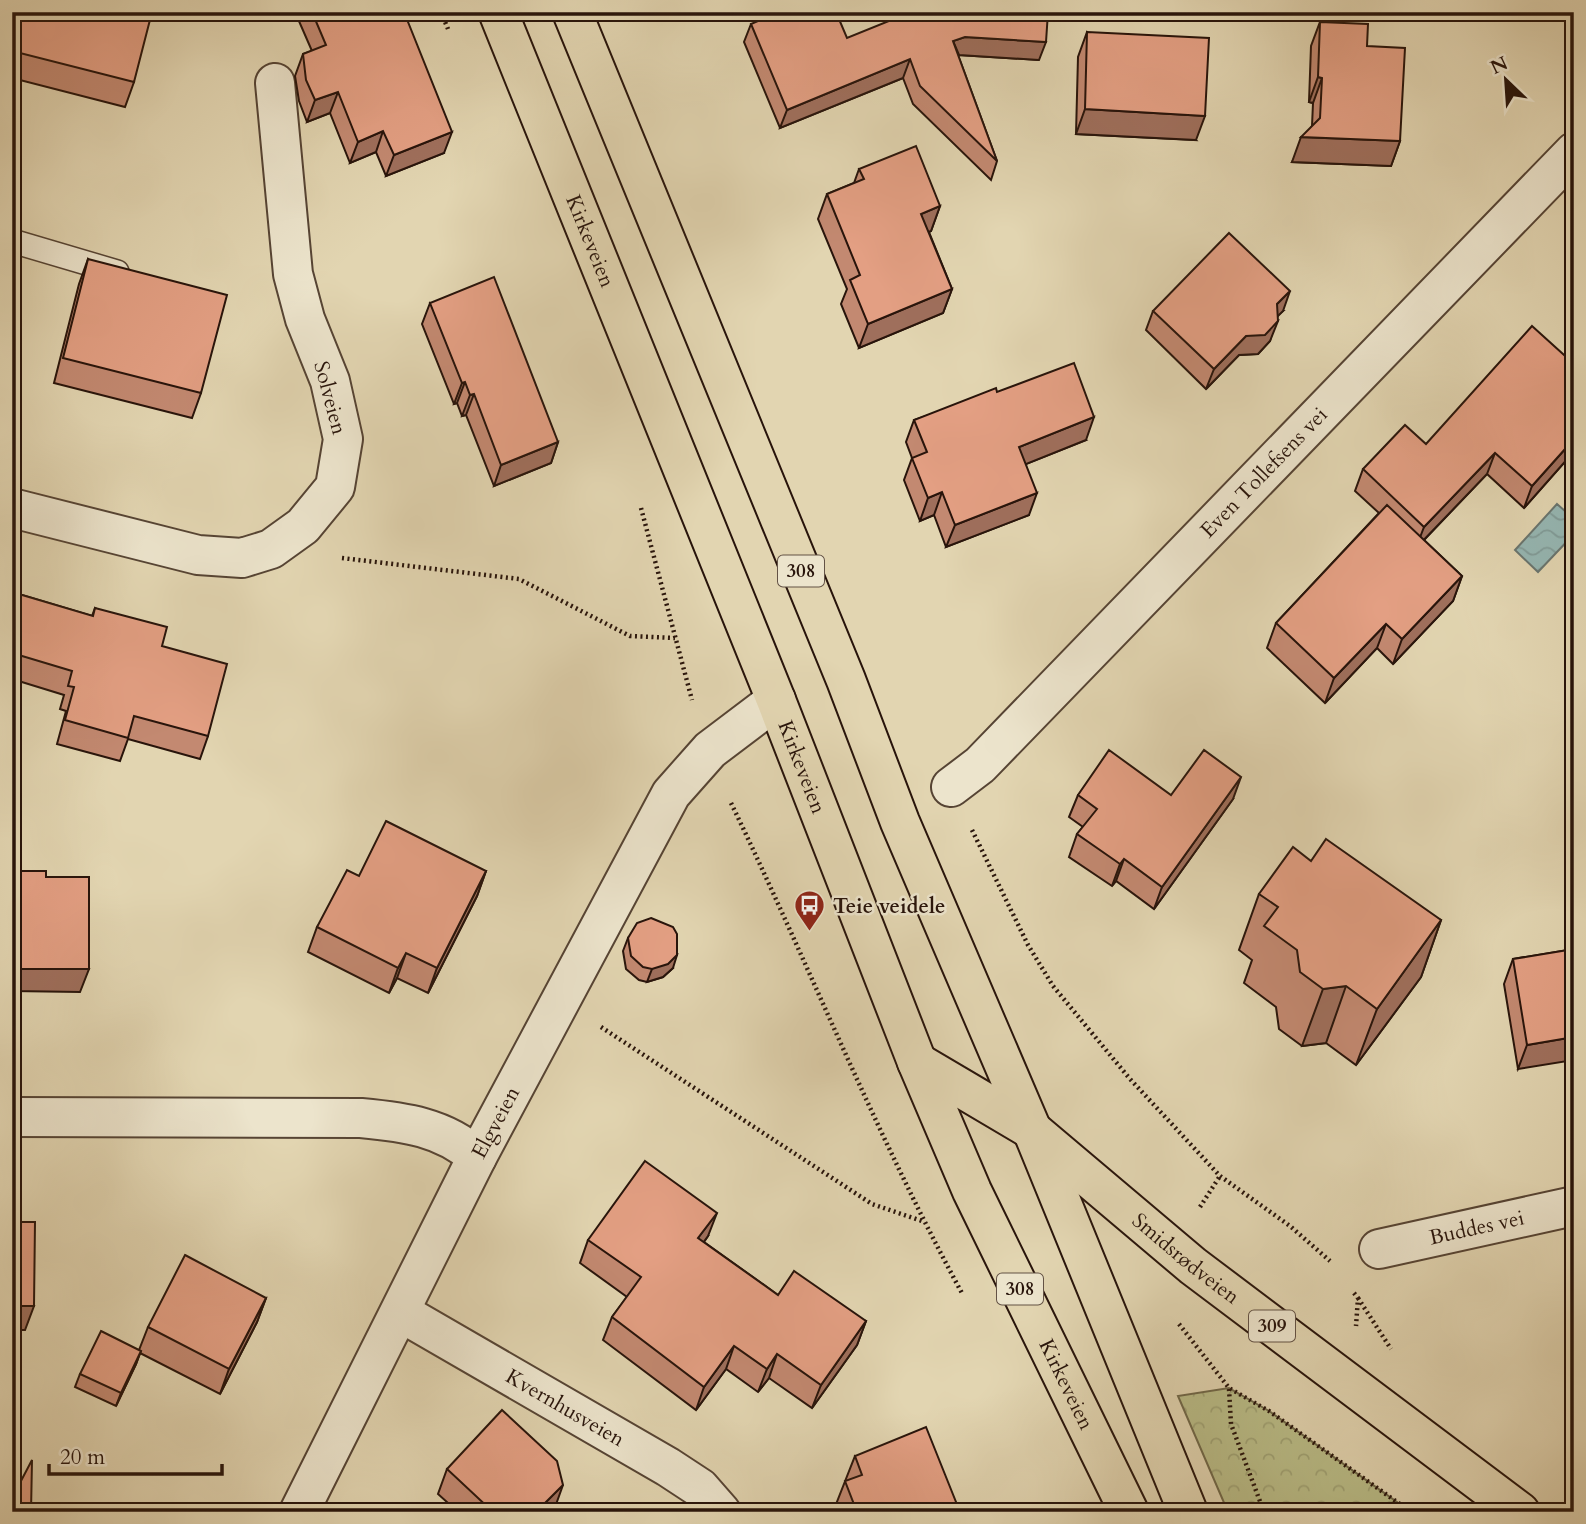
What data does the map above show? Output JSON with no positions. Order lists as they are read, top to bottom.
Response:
{
  "streets": {
    "main road": [
      "Kirkeveien",
      "308",
      "Smidsrødveien",
      "309"
    ],
    "street": [
      "Solveien",
      "Even Tollefsens vei",
      "Elgveien",
      "Buddes vei",
      "Kvernhusveien"
    ]
  },
  "crossings": [
    ["Kirkeveien", "Elgveien"],
    ["Kirkeveien", "Smidsrødveien"],
    ["308", "Smidsrødveien"]
  ],
  "places": {
    "bus stop": ["Teie veidele"]
  },
  "scale_bar": "20 m",
  "north": "top left"
}
